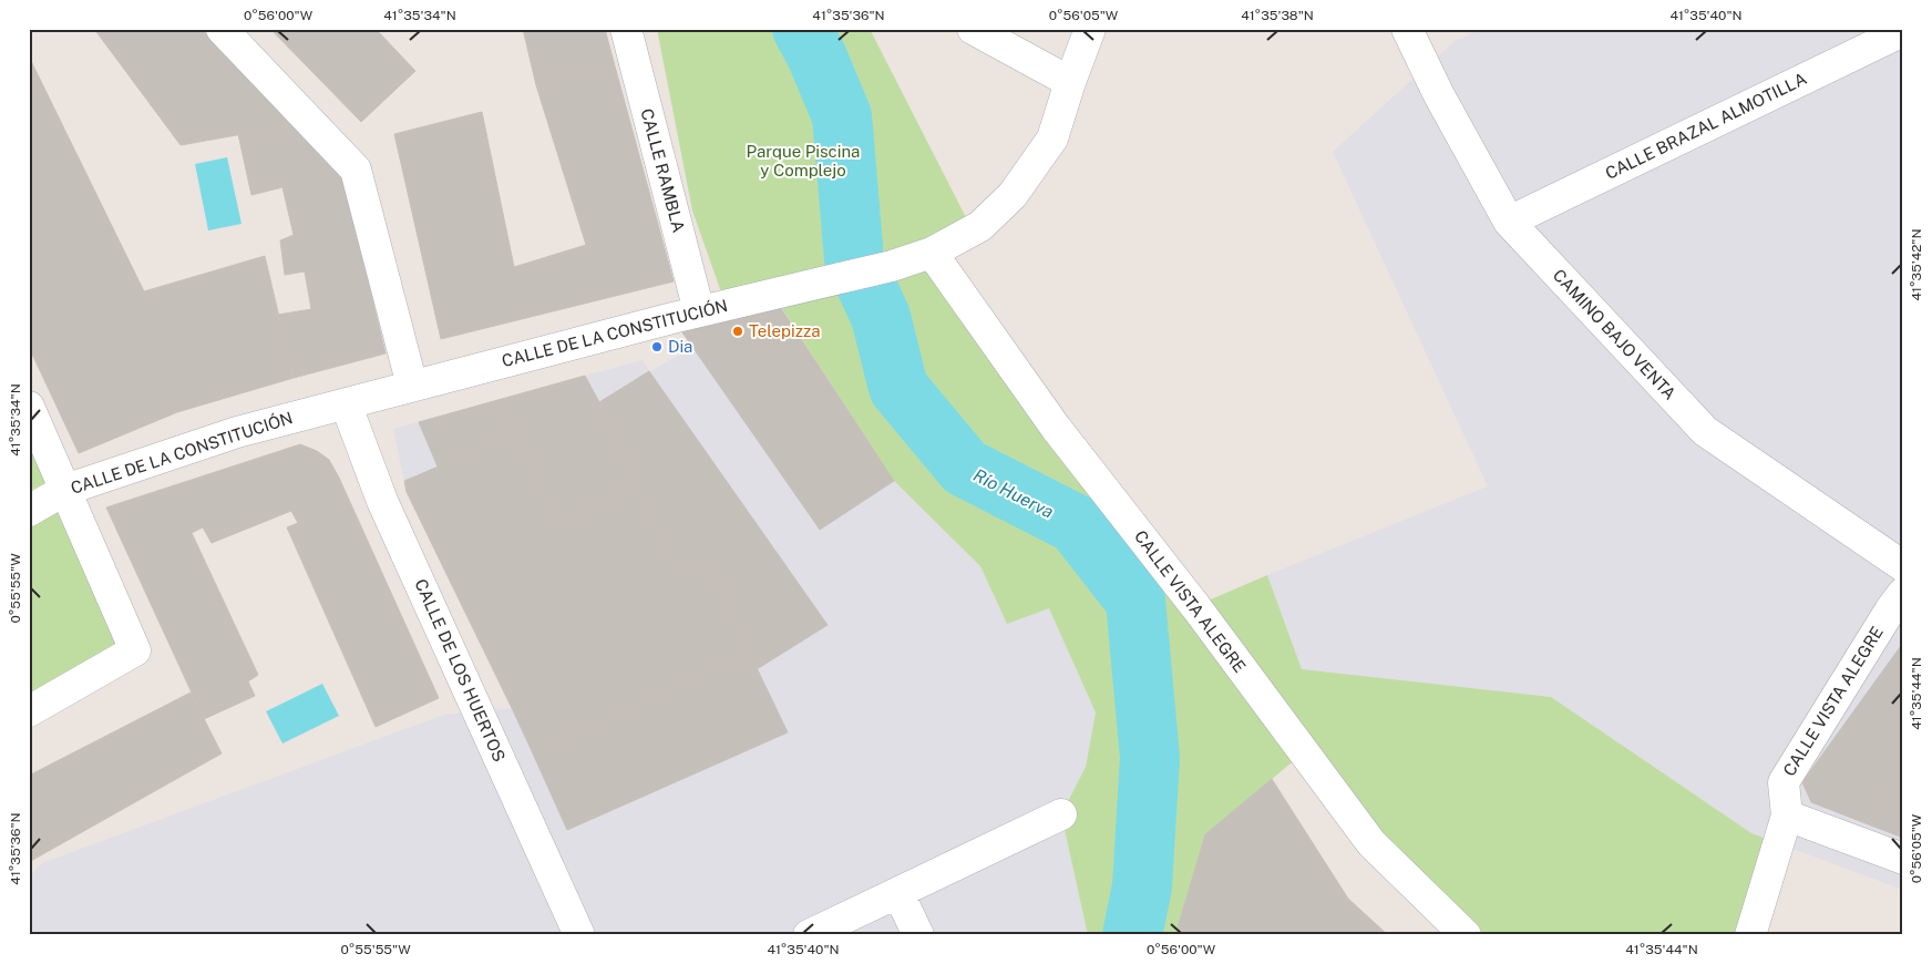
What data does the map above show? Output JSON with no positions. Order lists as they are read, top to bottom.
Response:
{
  "streets": {
    "street": [
      "CALLE BRAZAL ALMOTILLA",
      "CALLE RAMBLA",
      "CALLE DE LA CONSTITUCIÓN",
      "CAMINO BAJO VENTA",
      "CALLE VISTA ALEGRE",
      "CALLE DE LOS HUERTOS"
    ]
  },
  "crossings": [
    ["CALLE BRAZAL ALMOTILLA", "CAMINO BAJO VENTA"],
    ["CALLE RAMBLA", "CALLE DE LA CONSTITUCIÓN"],
    ["CALLE DE LA CONSTITUCIÓN", "CALLE VISTA ALEGRE"],
    ["CALLE DE LA CONSTITUCIÓN", "CALLE DE LOS HUERTOS"]
  ],
  "water": ["Río Huerva"],
  "parks": ["Parque Piscina y Complejo"],
  "places": ["Telepizza", "Dia"],
  "coordinates": [
    "0°56'00\"W",
    "41°35'34\"N",
    "41°35'36\"N",
    "0°56'05\"W",
    "41°35'38\"N",
    "41°35'40\"N",
    "41°35'42\"N",
    "0°55'55\"W",
    "41°35'44\"N"
  ]
}
